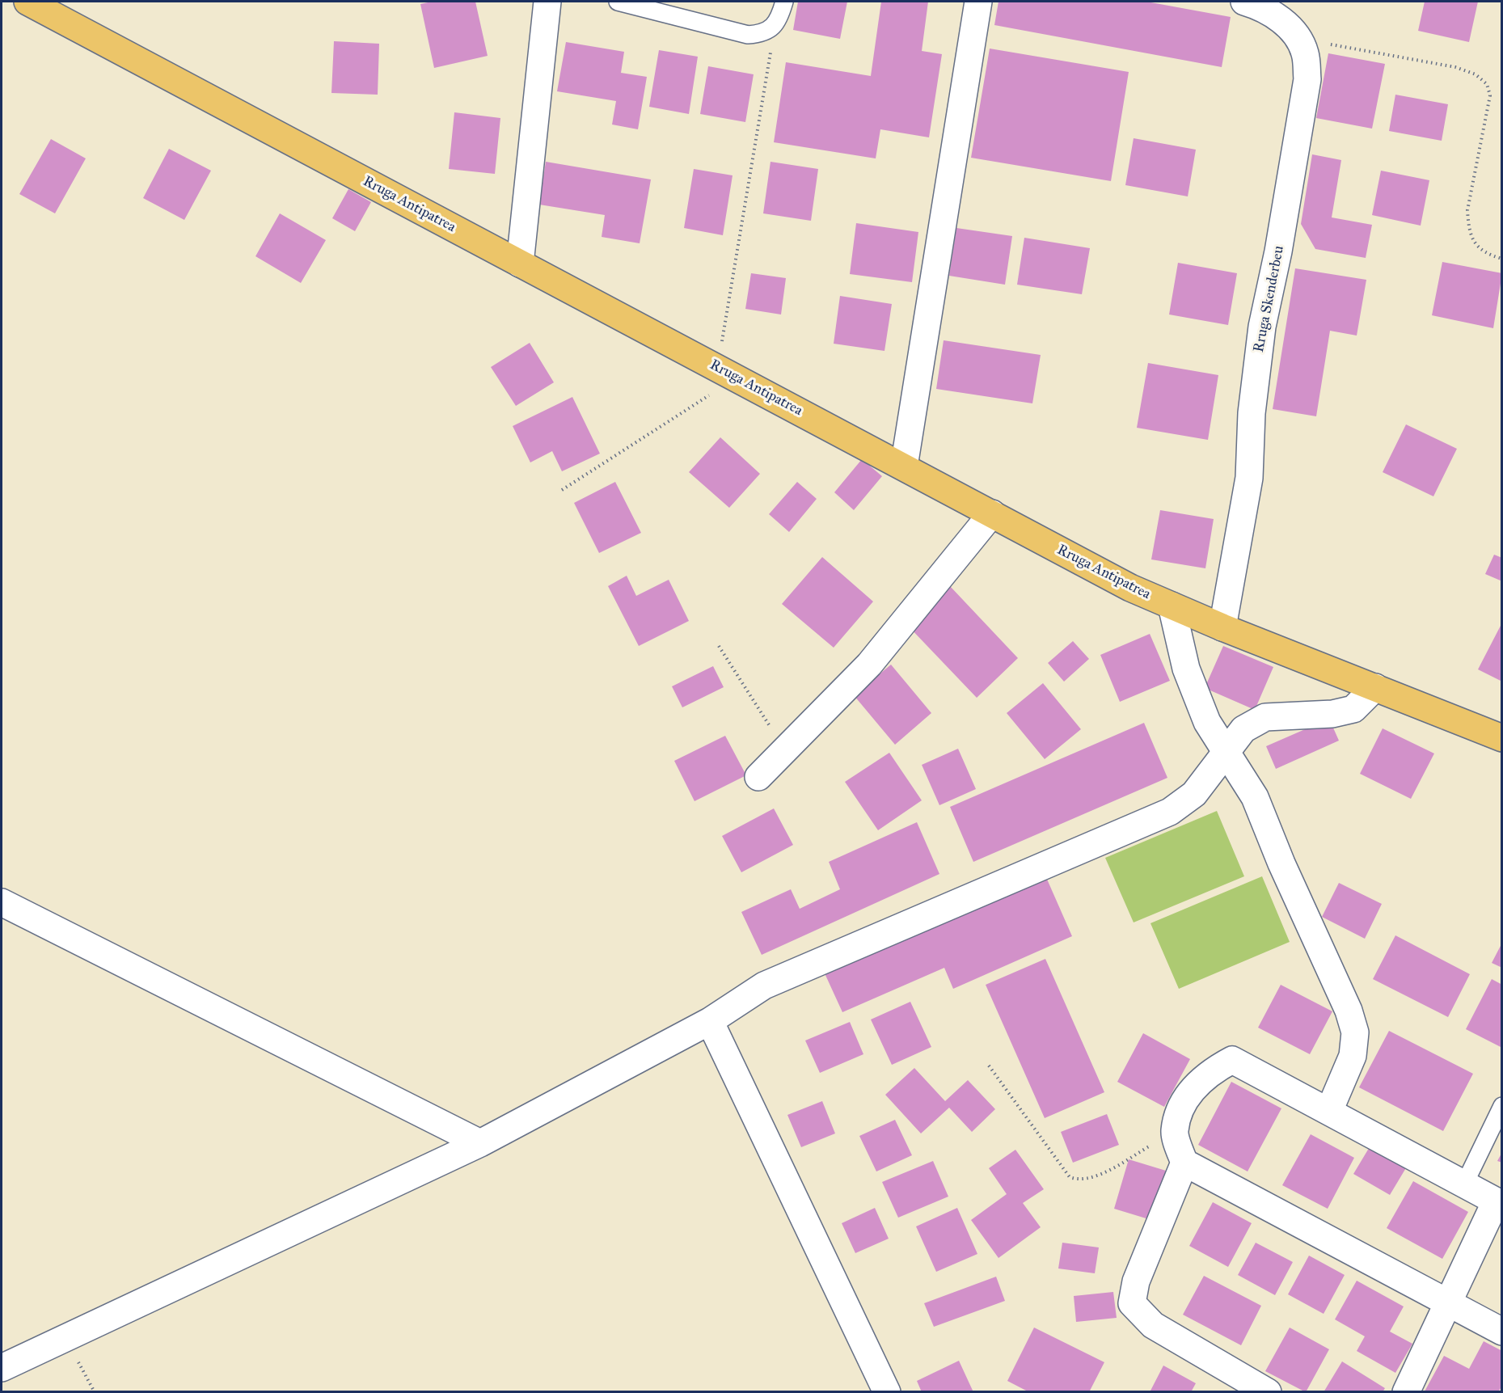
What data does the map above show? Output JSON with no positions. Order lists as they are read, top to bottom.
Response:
{
  "streets": {
    "main road": ["Rruga Antipatrea"],
    "street": ["Rruga Skenderbeu"]
  },
  "crossings": [
    ["Rruga Antipatrea", "Rruga Skenderbeu"]
  ]
}
